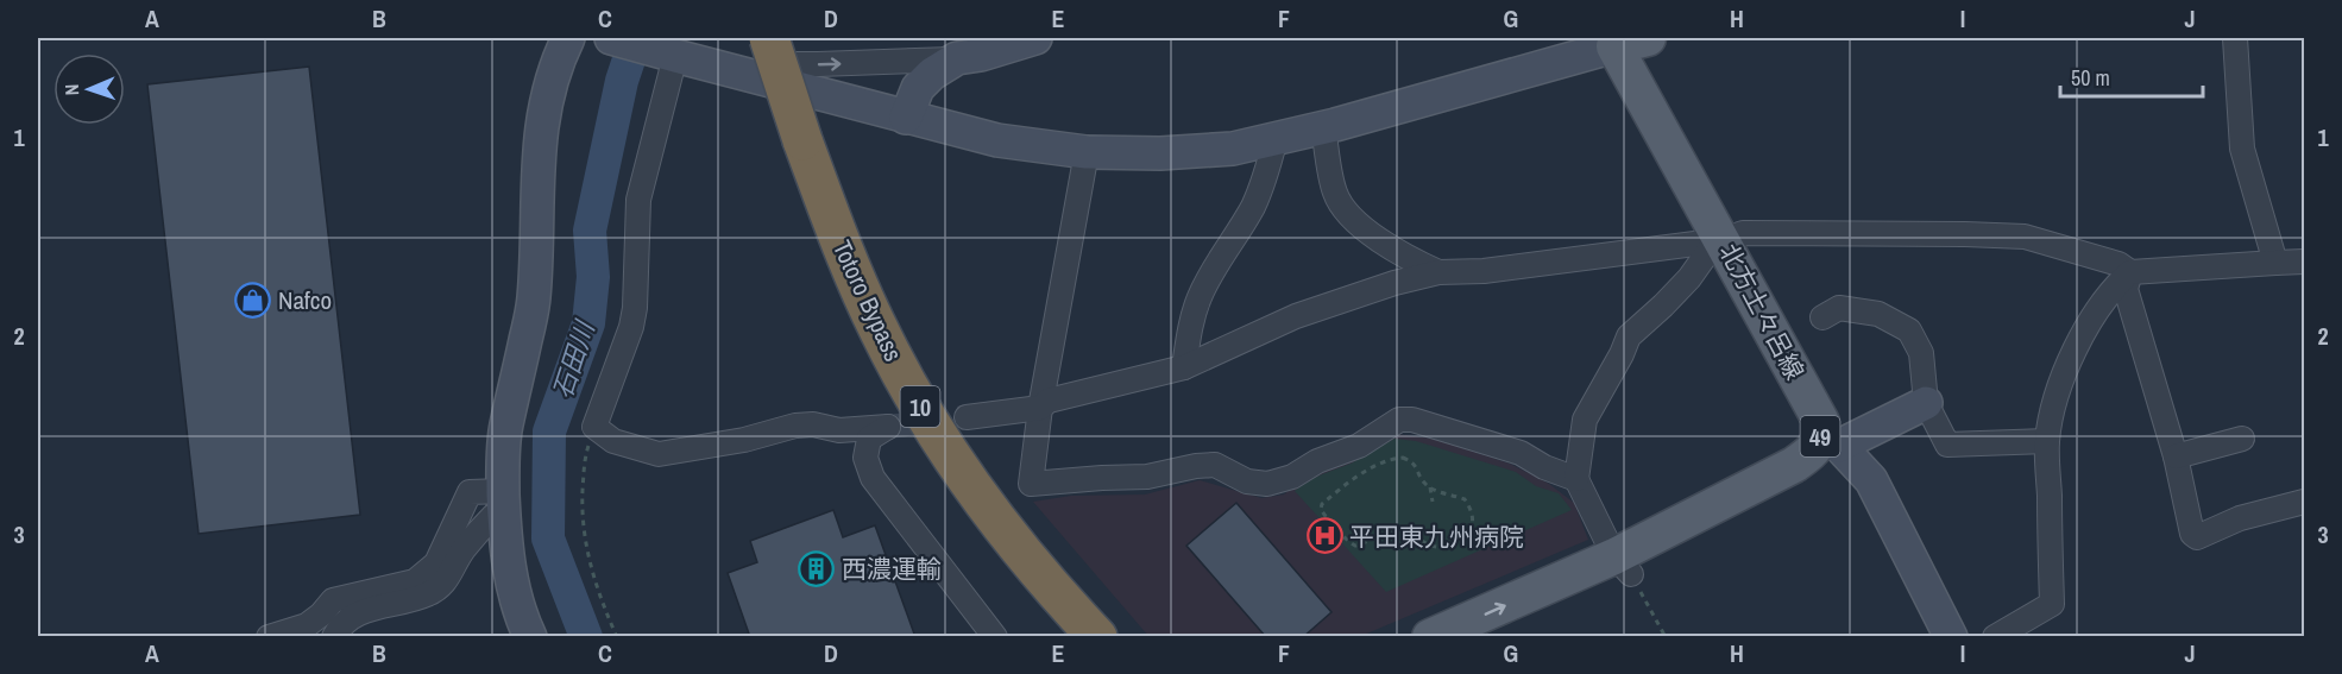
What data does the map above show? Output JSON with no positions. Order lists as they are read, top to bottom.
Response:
{
  "streets": {
    "highway": ["Totoro Bypass", "10"],
    "main road": ["北方土々呂線", "49"]
  },
  "crossings": [
    ["北方土々呂線", "49"]
  ],
  "water": ["石田川"],
  "places": {
    "shop": ["Nafco"],
    "hospital": ["平田東九州病院"],
    "building": ["西濃運輸"]
  },
  "scale_bar": "50 m",
  "north": "left",
  "grid": {
    "columns": [
      "A",
      "B",
      "C",
      "D",
      "E",
      "F",
      "G",
      "H",
      "I",
      "J"
    ],
    "rows": ["1", "2", "3"]
  }
}
